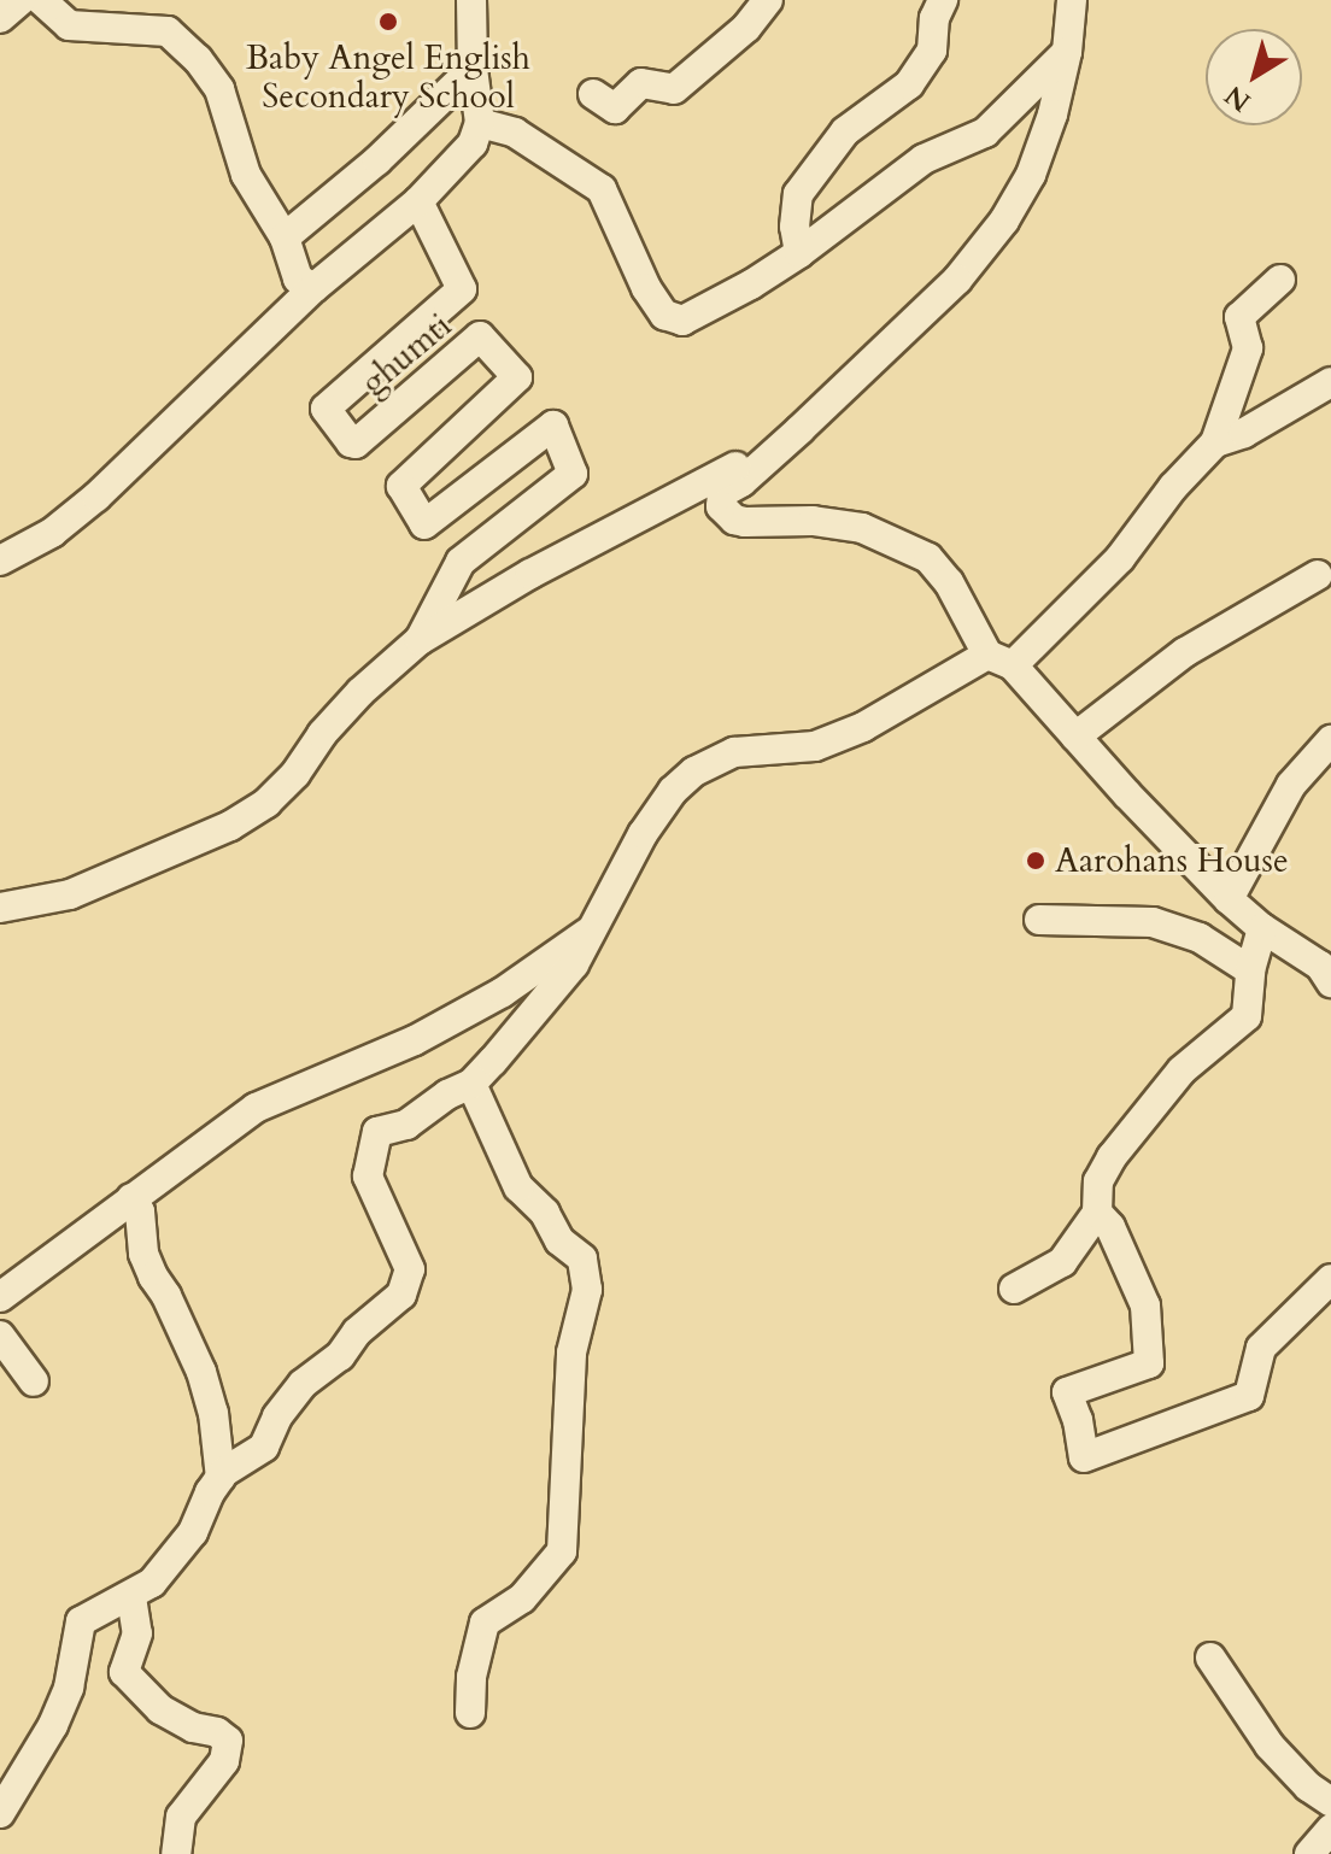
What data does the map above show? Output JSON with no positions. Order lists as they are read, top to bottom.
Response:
{
  "streets": {
    "street": ["ghumti"]
  },
  "places": ["Baby Angel English Secondary School", "Aarohans House"],
  "north": "bottom left"
}
